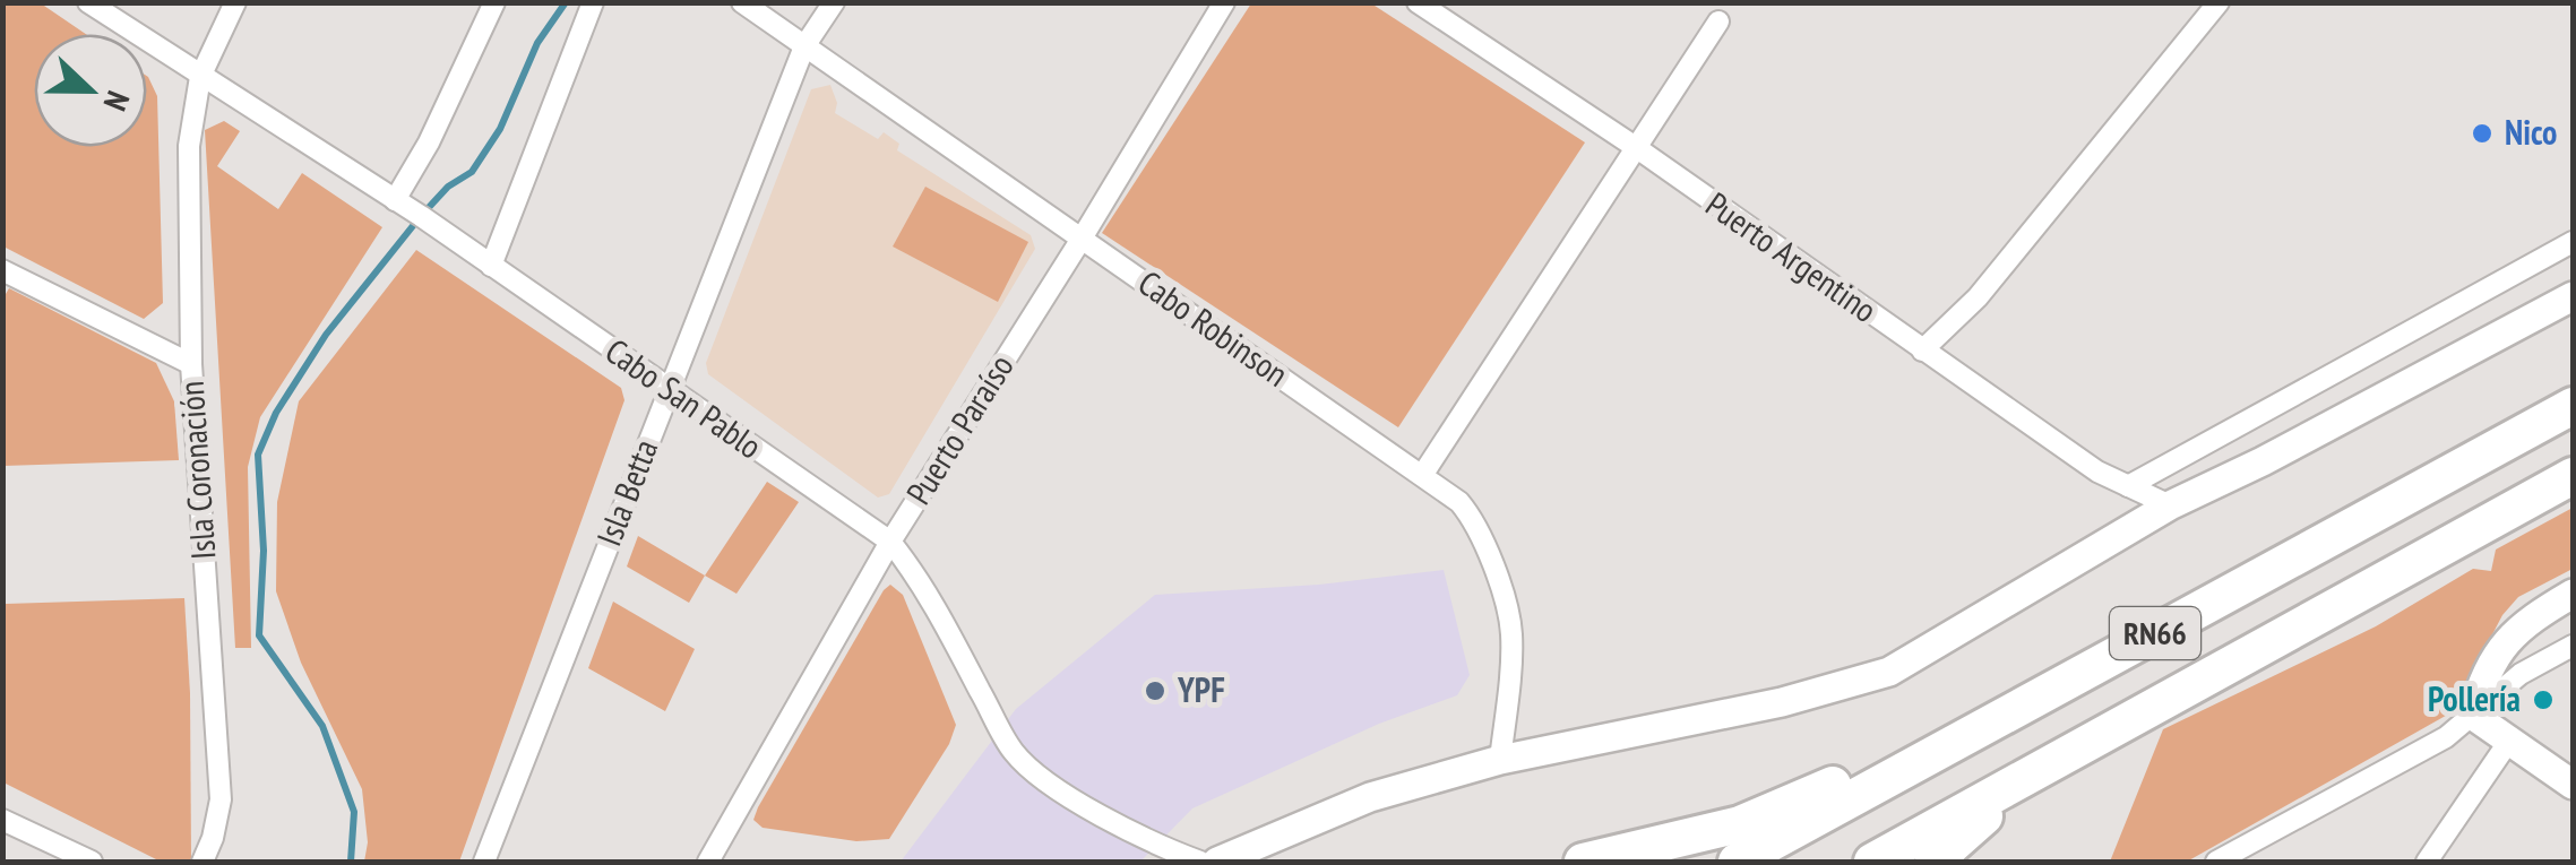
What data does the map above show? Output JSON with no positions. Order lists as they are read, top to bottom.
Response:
{
  "streets": {
    "highway": ["RN66"],
    "street": [
      "Puerto Argentino",
      "Cabo Robinson",
      "Cabo San Pablo",
      "Puerto Paraíso",
      "Isla Coronación",
      "Isla Betta"
    ]
  },
  "crossings": [
    ["Cabo Robinson", "Puerto Paraíso"],
    ["Cabo Robinson", "Isla Betta"],
    ["Cabo San Pablo", "Puerto Paraíso"],
    ["Cabo San Pablo", "Isla Coronación"],
    ["Cabo San Pablo", "Isla Betta"]
  ],
  "places": ["Nico", "YPF", "Pollería"],
  "north": "right"
}
